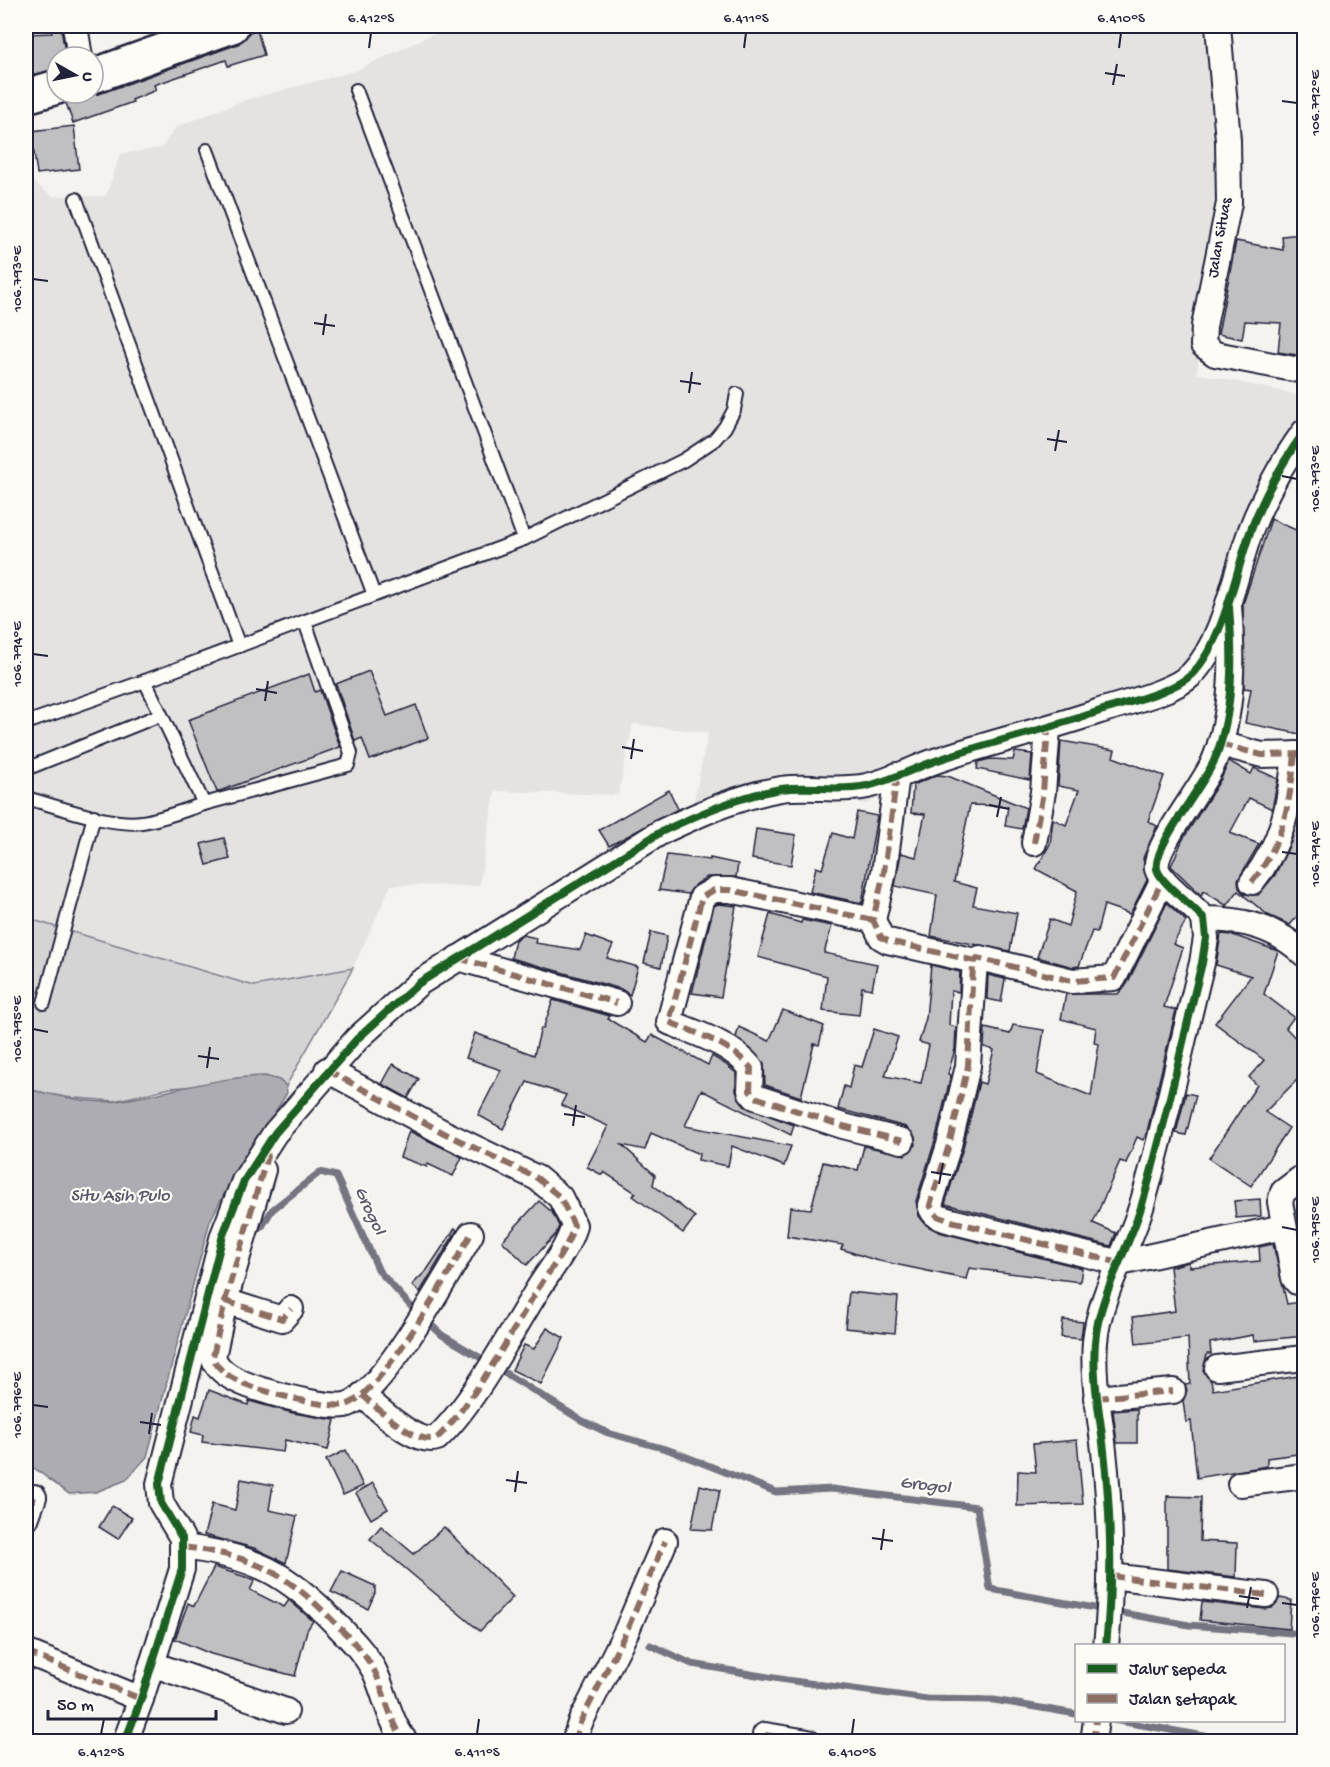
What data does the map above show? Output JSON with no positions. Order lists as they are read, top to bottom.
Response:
{
  "streets": {
    "street": ["Jalan Situas"]
  },
  "water": ["Situ Asih Pulo", "Grogol"],
  "legend": ["Jalur sepeda", "Jalan setapak"],
  "scale_bar": "50 m",
  "north": "right",
  "coordinates": [
    "6.412°S",
    "6.411°S",
    "6.410°S",
    "106.792°E",
    "106.793°E",
    "106.794°E",
    "106.795°E",
    "106.796°E"
  ]
}
